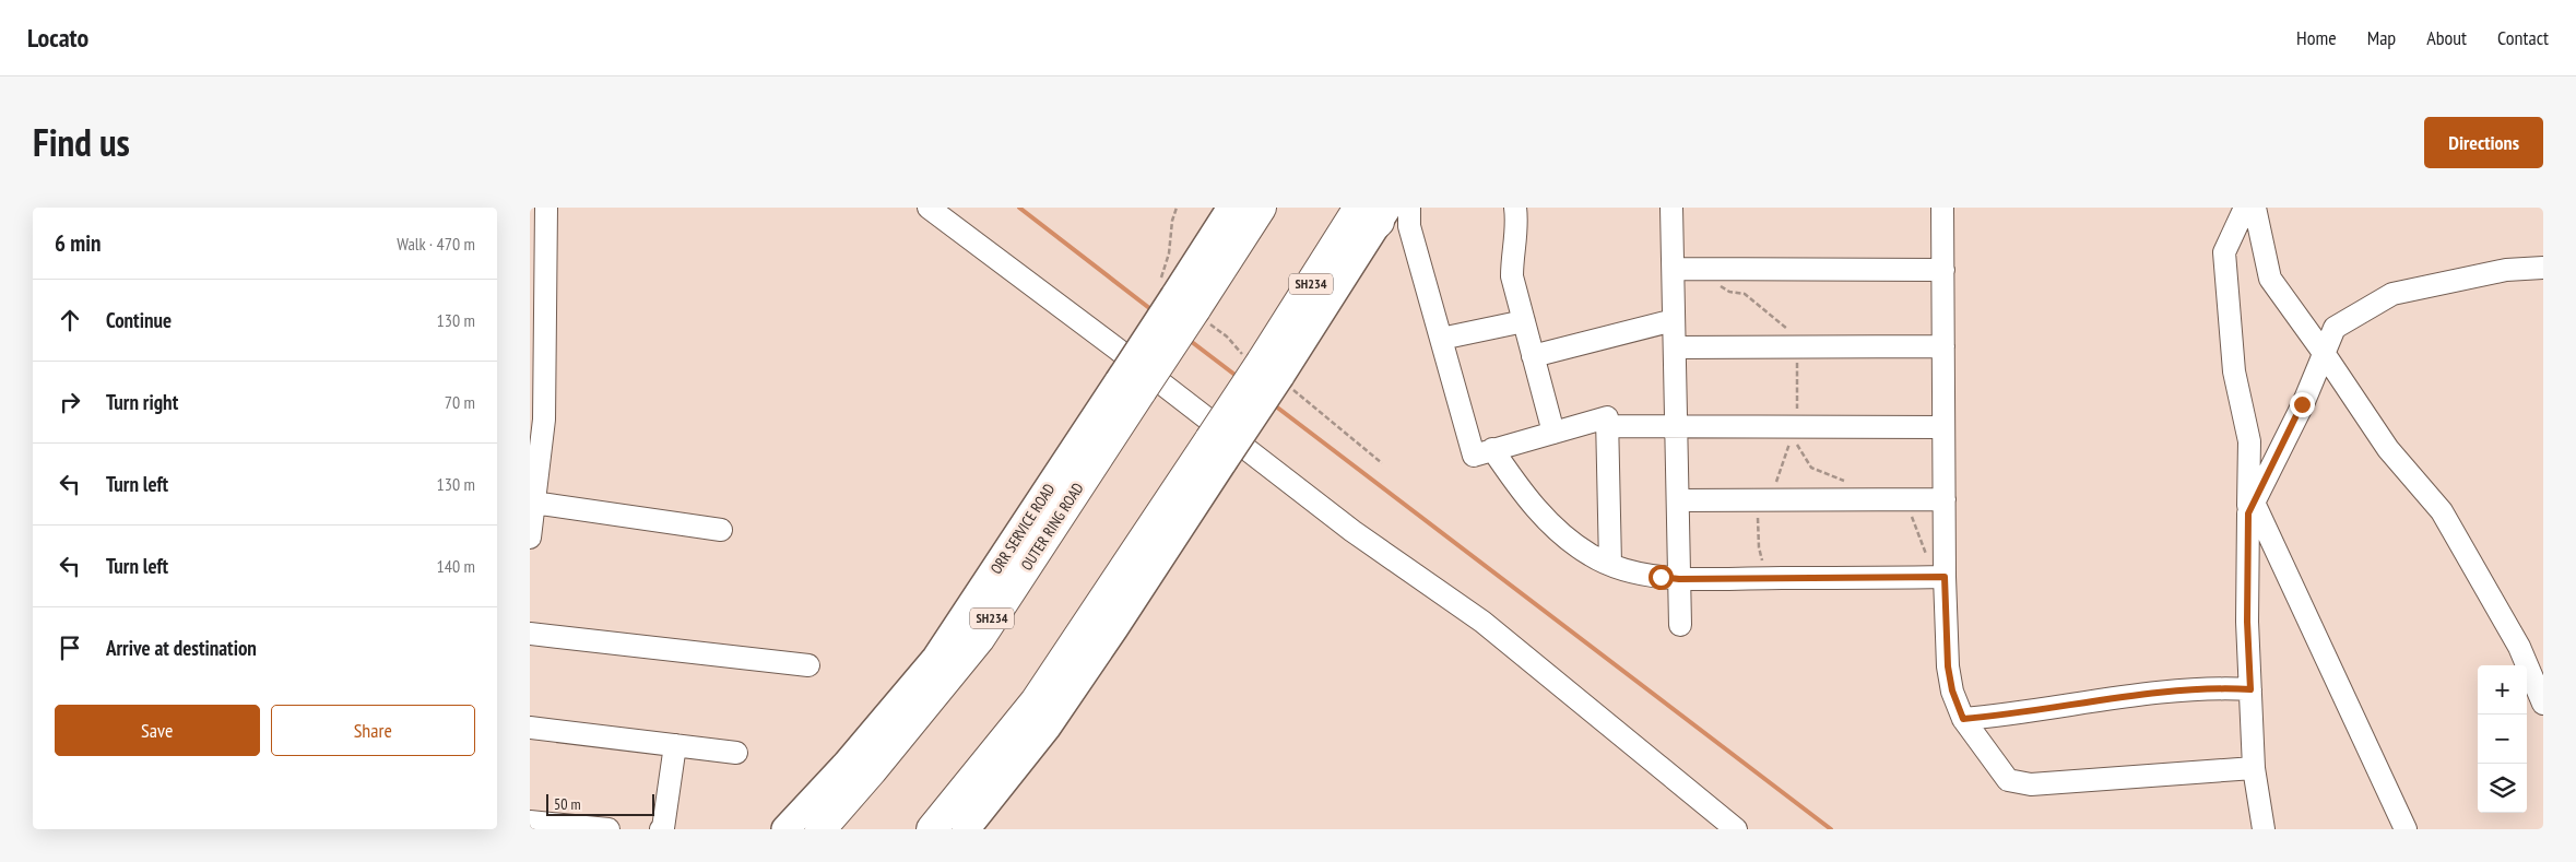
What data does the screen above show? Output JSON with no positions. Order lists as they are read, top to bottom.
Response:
{
  "streets": {
    "highway": ["SH234", "OUTER RING ROAD"],
    "main road": ["ORR SERVICE ROAD"]
  },
  "crossings": [
    ["OUTER RING ROAD", "ORR SERVICE ROAD"]
  ],
  "scale_bar": "50 m",
  "page": {
    "header": "Locato",
    "nav": [
      "Home",
      "Map",
      "About",
      "Contact"
    ],
    "title": "Find us",
    "buttons": [
      "Directions",
      ["Save", "Share"]
    ],
    "heading": ["6 min", "Walk · 470 m"],
    "list": [
      ["Continue", "130 m"],
      ["Turn right", "70 m"],
      ["Turn left", "130 m"],
      ["Turn left", "140 m"],
      "Arrive at destination"
    ],
    "map_buttons": ["+", "−"],
    "scale": "50 m"
  }
}
